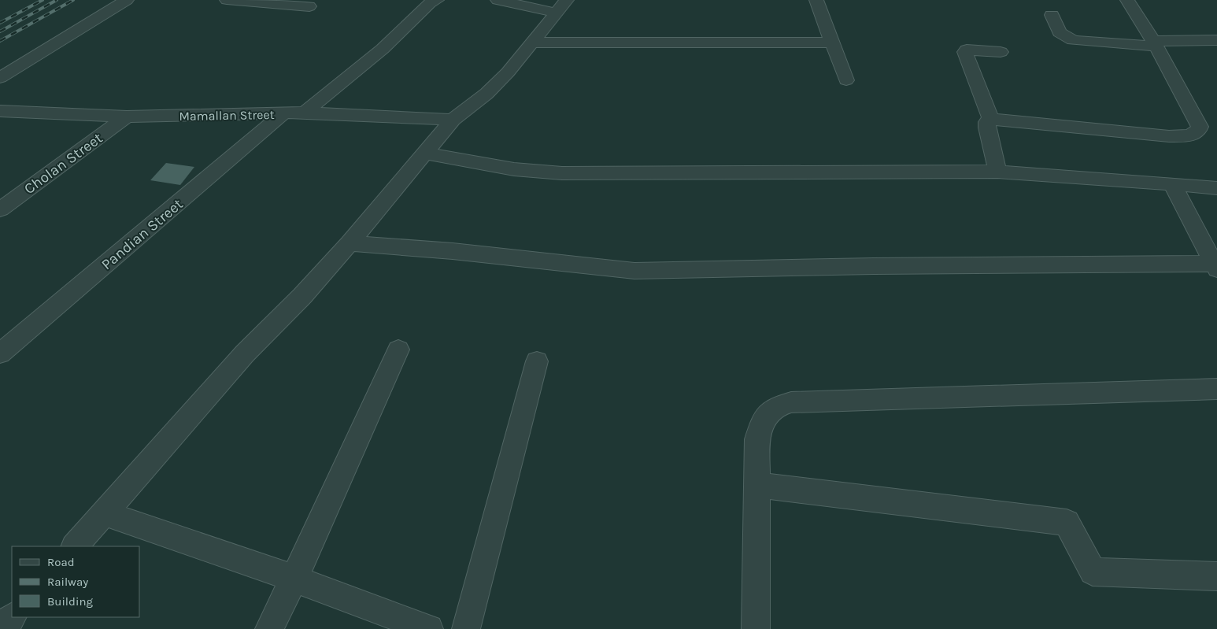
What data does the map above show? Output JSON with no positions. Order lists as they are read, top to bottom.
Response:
{
  "streets": {
    "street": ["Mamallan Street", "Cholan Street", "Pandian Street"]
  },
  "crossings": [
    ["Mamallan Street", "Cholan Street"],
    ["Mamallan Street", "Pandian Street"]
  ],
  "legend": ["Road", "Railway", "Building"]
}
